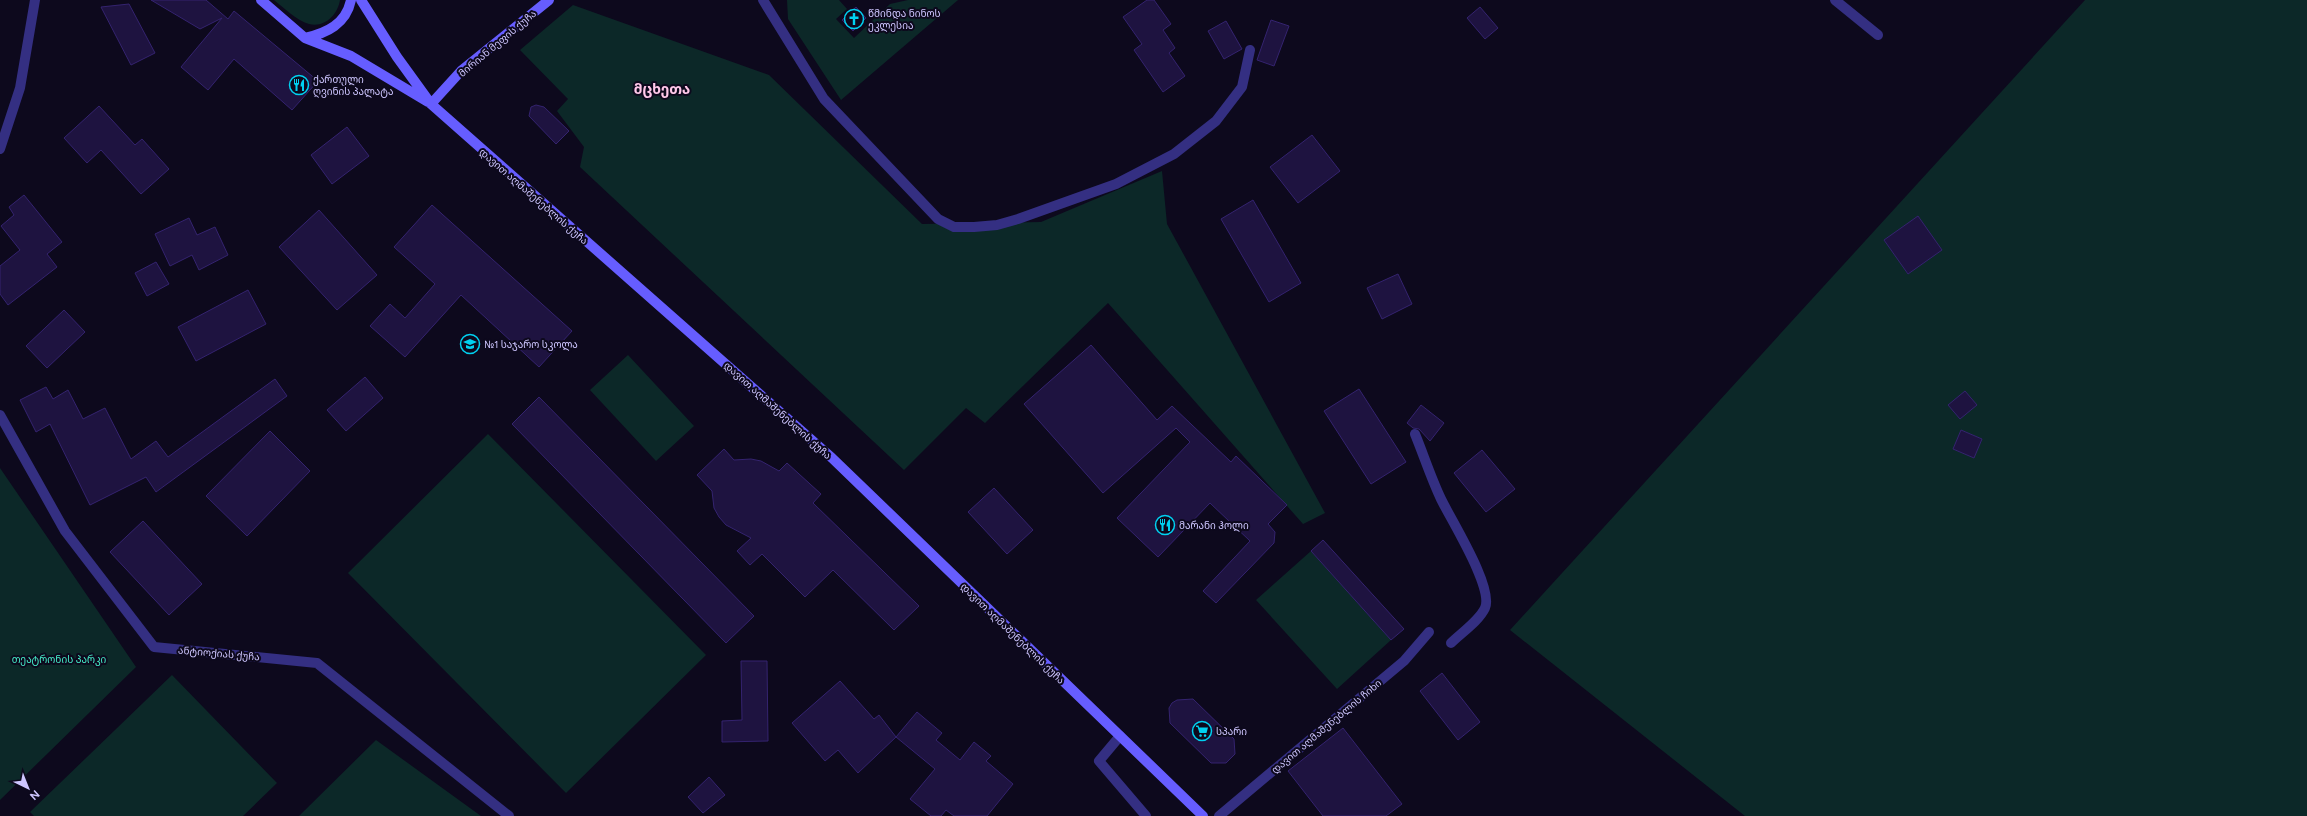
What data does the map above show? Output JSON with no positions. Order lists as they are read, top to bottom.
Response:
{
  "streets": {
    "main road": ["მირიან მეფის ქუჩა", "დავით აღმაშენებლის ქუჩა"],
    "street": ["ანტიოქიას ქუჩა", "დავით აღმაშენებლის ჩიხი"]
  },
  "crossings": [
    ["მირიან მეფის ქუჩა", "დავით აღმაშენებლის ქუჩა"]
  ],
  "districts": ["მცხეთა"],
  "parks": ["თეატრონის პარკი"],
  "places": {
    "church": ["წმინდა ნინოს ეკლესია"],
    "restaurant": ["ქართული ღვინის პალატა", "მარანი ჰოლი"],
    "school or university": ["№1 საჯარო სკოლა"],
    "supermarket": ["სპარი"]
  },
  "north": "bottom right"
}
